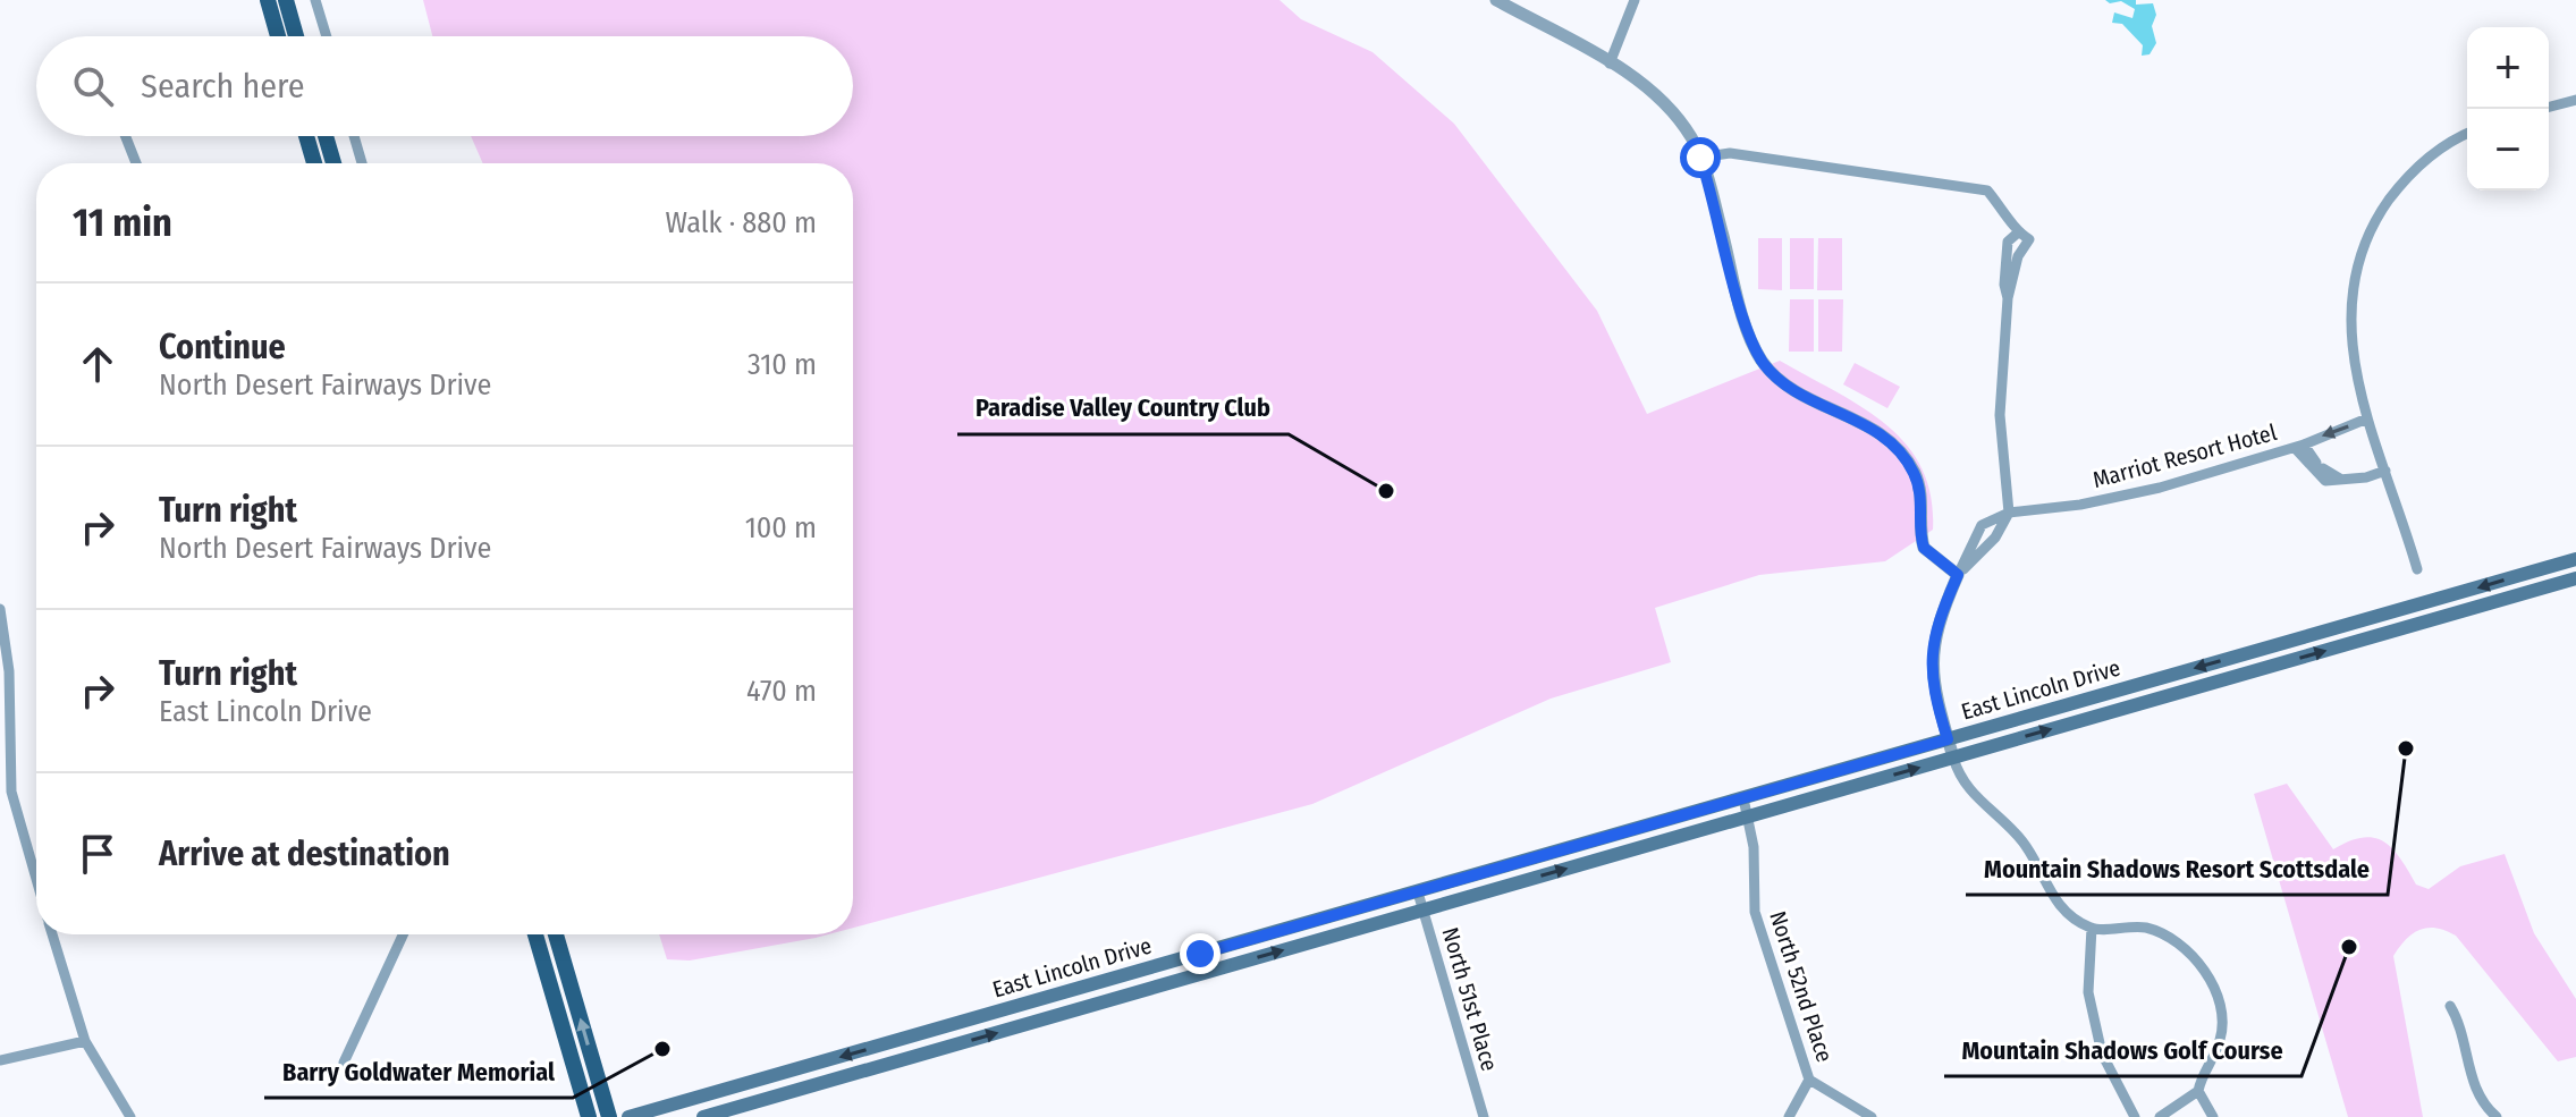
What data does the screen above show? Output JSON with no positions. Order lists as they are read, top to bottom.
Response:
{
  "streets": {
    "main road": ["East Lincoln Drive"],
    "street": ["Marriot Resort Hotel", "North 52nd Place", "North 51st Place"]
  },
  "crossings": [
    ["East Lincoln Drive", "North 52nd Place"],
    ["East Lincoln Drive", "North 51st Place"]
  ],
  "places": [
    "Paradise Valley Country Club",
    "Mountain Shadows Resort Scottsdale",
    "Mountain Shadows Golf Course",
    "Barry Goldwater Memorial"
  ],
  "page": {
    "map_buttons": ["+", "−"],
    "search": "Search here",
    "heading": ["11 min", "Walk · 880 m"],
    "list": [
      ["Continue", "North Desert Fairways Drive", "310 m"],
      ["Turn right", "North Desert Fairways Drive", "100 m"],
      ["Turn right", "East Lincoln Drive", "470 m"],
      "Arrive at destination"
    ]
  }
}
